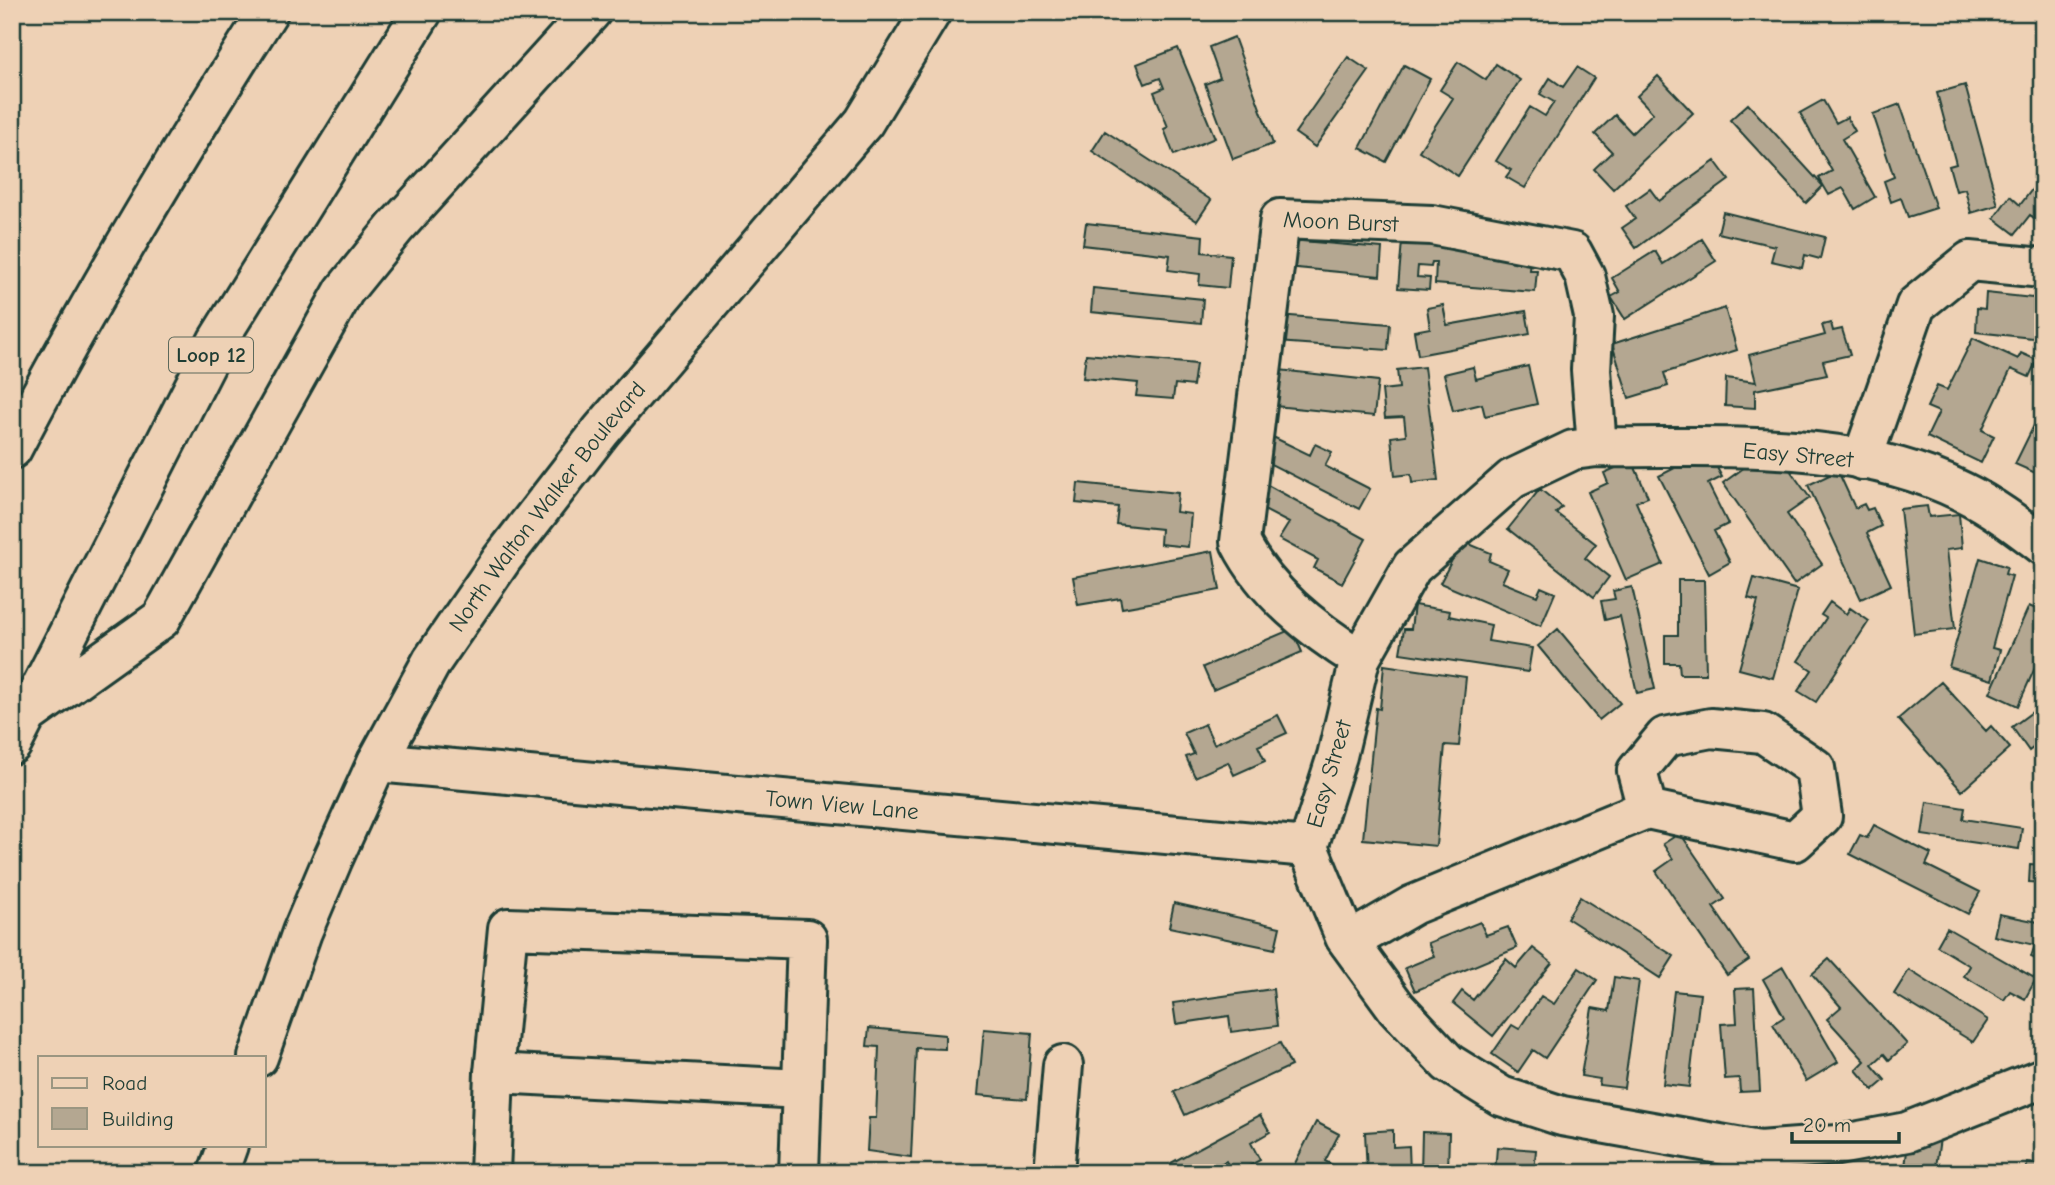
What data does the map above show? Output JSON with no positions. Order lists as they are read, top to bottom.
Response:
{
  "streets": {
    "main road": [
      "Moon Burst",
      "Loop 12",
      "Easy Street",
      "North Walton Walker Boulevard",
      "Town View Lane"
    ]
  },
  "crossings": [
    ["Moon Burst", "Easy Street"],
    ["Easy Street", "Town View Lane"],
    ["North Walton Walker Boulevard", "Town View Lane"]
  ],
  "legend": ["Road", "Building"],
  "scale_bar": "20 m"
}
